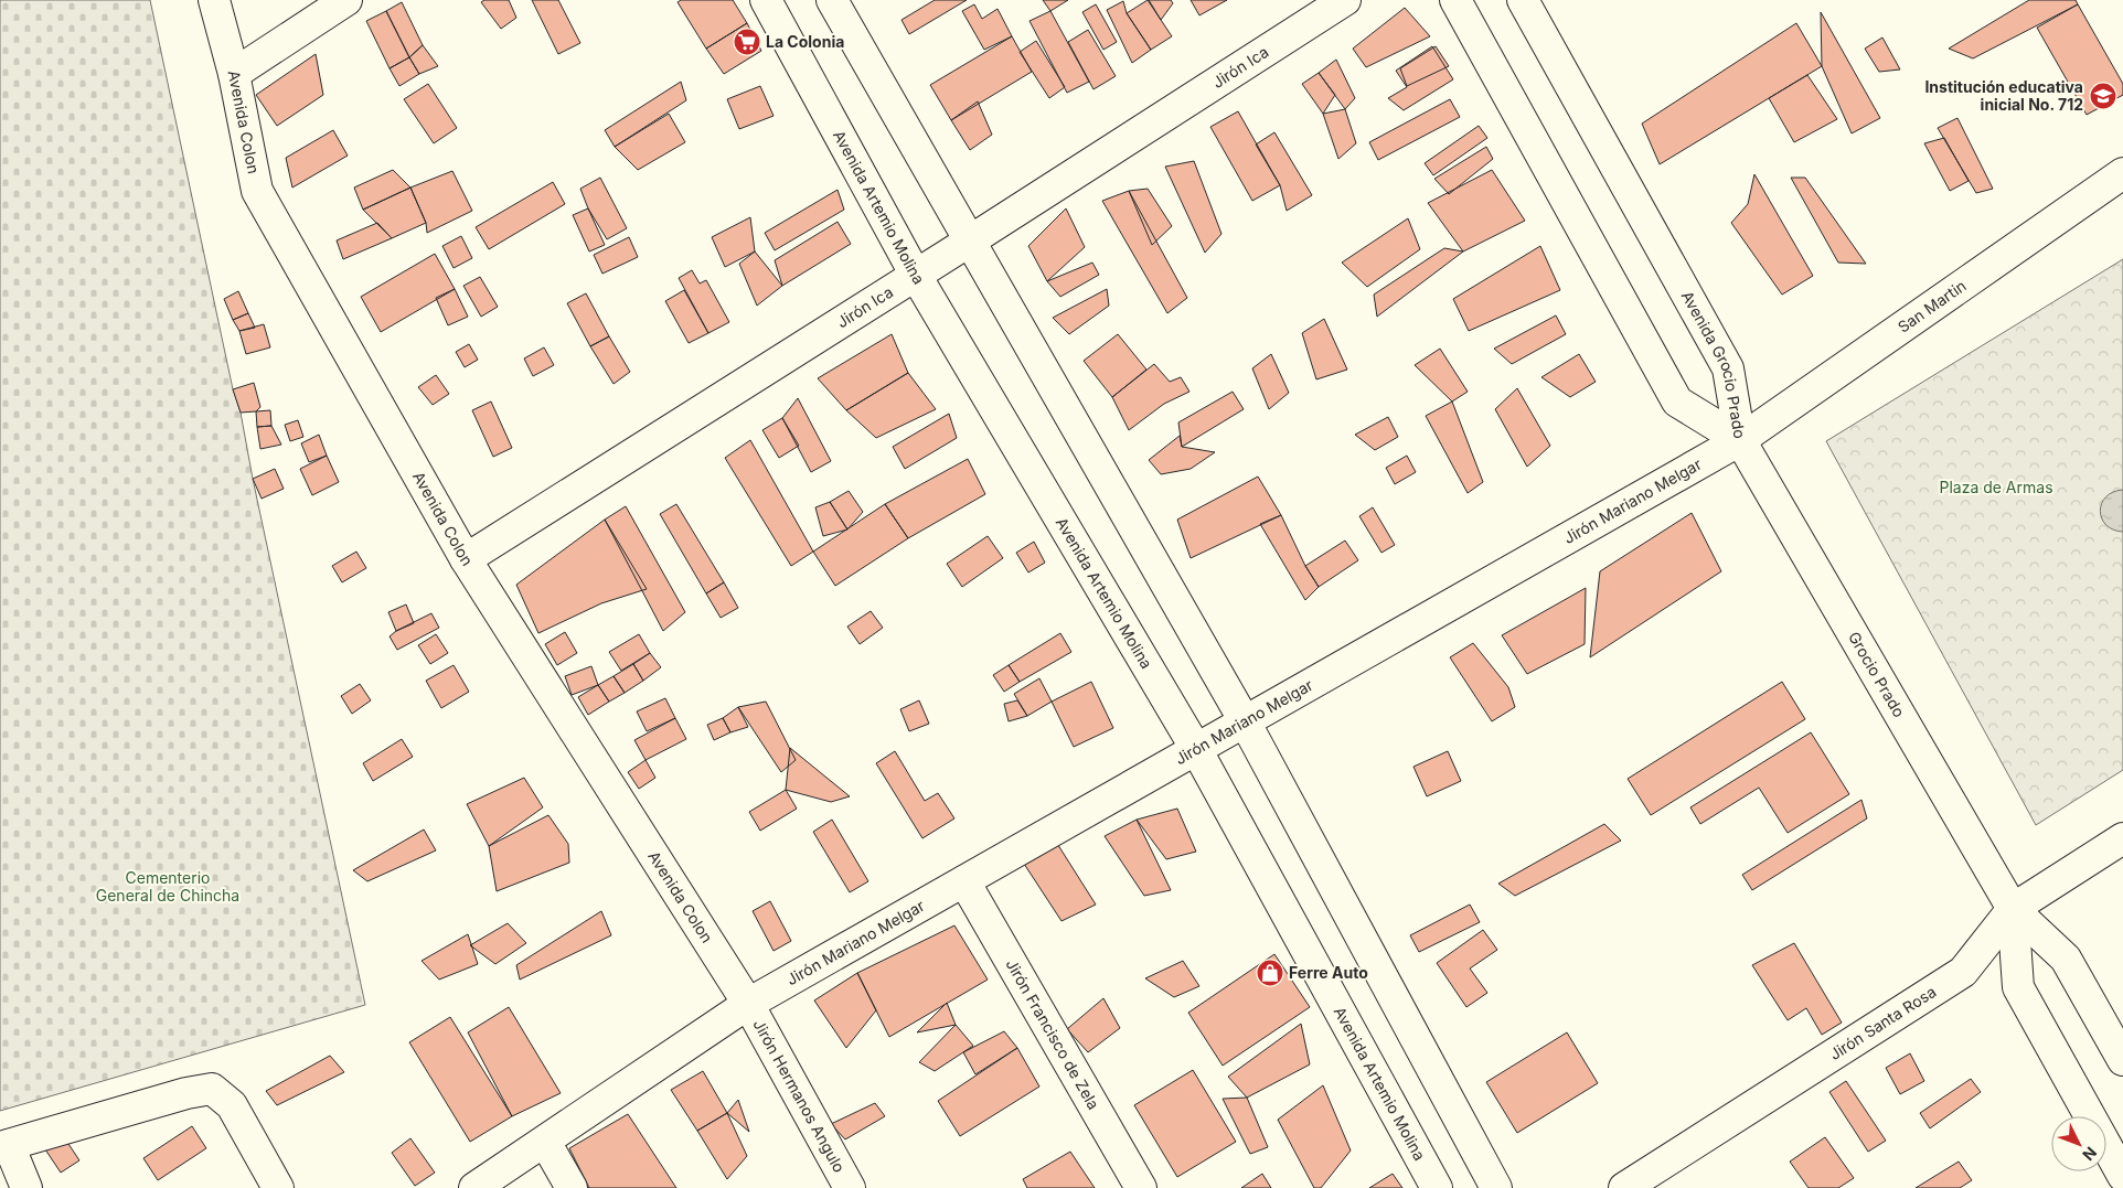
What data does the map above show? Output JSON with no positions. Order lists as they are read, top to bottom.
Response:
{
  "streets": {
    "street": [
      "Jirón Ica",
      "Avenida Colon",
      "Avenida Artemio Molina",
      "San Martin",
      "Avenida Grocio Prado",
      "Jirón Mariano Melgar",
      "Grocio Prado",
      "Jirón Santa Rosa",
      "Jirón Francisco de Zela",
      "Jirón Hermanos Angulo"
    ]
  },
  "crossings": [
    ["Jirón Ica", "Avenida Colon"],
    ["Jirón Ica", "Avenida Artemio Molina"],
    ["Avenida Colon", "Jirón Mariano Melgar"],
    ["Avenida Colon", "Jirón Hermanos Angulo"],
    ["Avenida Artemio Molina", "Jirón Mariano Melgar"],
    ["San Martin", "Avenida Grocio Prado"],
    ["San Martin", "Jirón Mariano Melgar"],
    ["San Martin", "Grocio Prado"],
    ["Avenida Grocio Prado", "Jirón Mariano Melgar"],
    ["Avenida Grocio Prado", "Grocio Prado"],
    ["Jirón Mariano Melgar", "Grocio Prado"],
    ["Jirón Mariano Melgar", "Jirón Francisco de Zela"],
    ["Jirón Mariano Melgar", "Jirón Hermanos Angulo"],
    ["Grocio Prado", "Jirón Santa Rosa"]
  ],
  "parks": ["Plaza de Armas", "Cementerio General de Chincha"],
  "places": {
    "supermarket": ["La Colonia"],
    "school or university": ["Institución educativa inicial No. 712"],
    "shop": ["Ferre Auto"]
  },
  "north": "bottom right"
}
